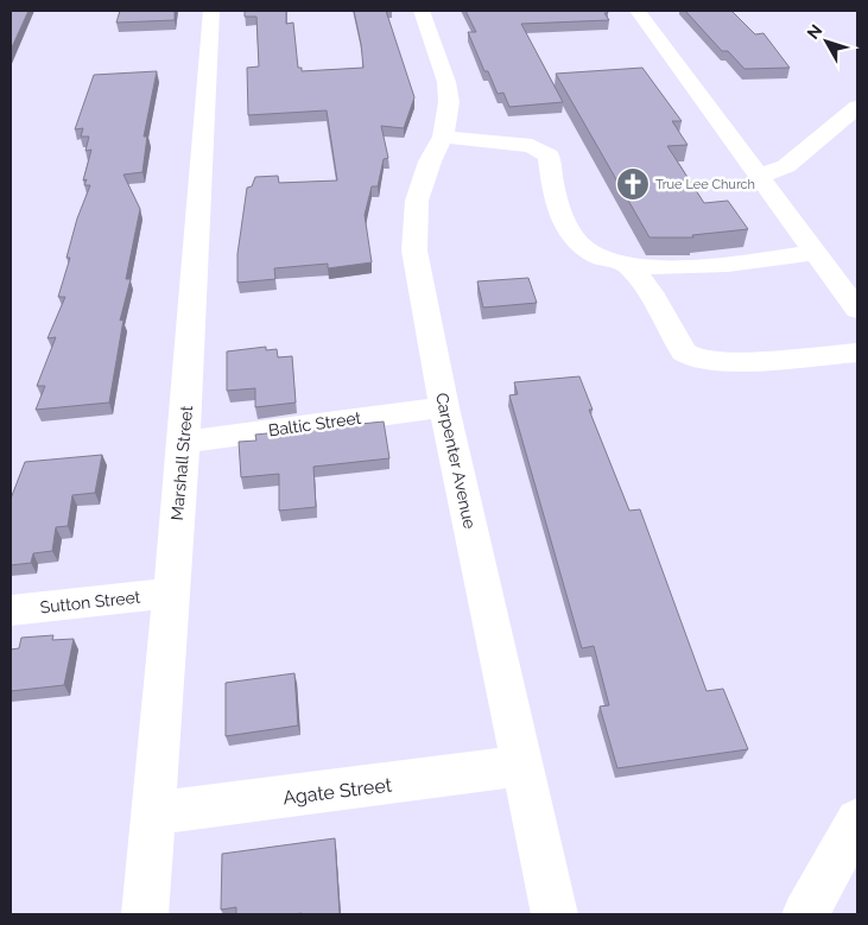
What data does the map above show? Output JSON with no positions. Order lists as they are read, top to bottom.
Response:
{
  "streets": {
    "street": [
      "Baltic Street",
      "Carpenter Avenue",
      "Marshall Street",
      "Sutton Street",
      "Agate Street"
    ]
  },
  "crossings": [
    ["Baltic Street", "Carpenter Avenue"],
    ["Baltic Street", "Marshall Street"],
    ["Carpenter Avenue", "Agate Street"],
    ["Marshall Street", "Sutton Street"],
    ["Marshall Street", "Agate Street"]
  ],
  "places": {
    "church": ["True Lee Church"]
  },
  "north": "top left"
}
